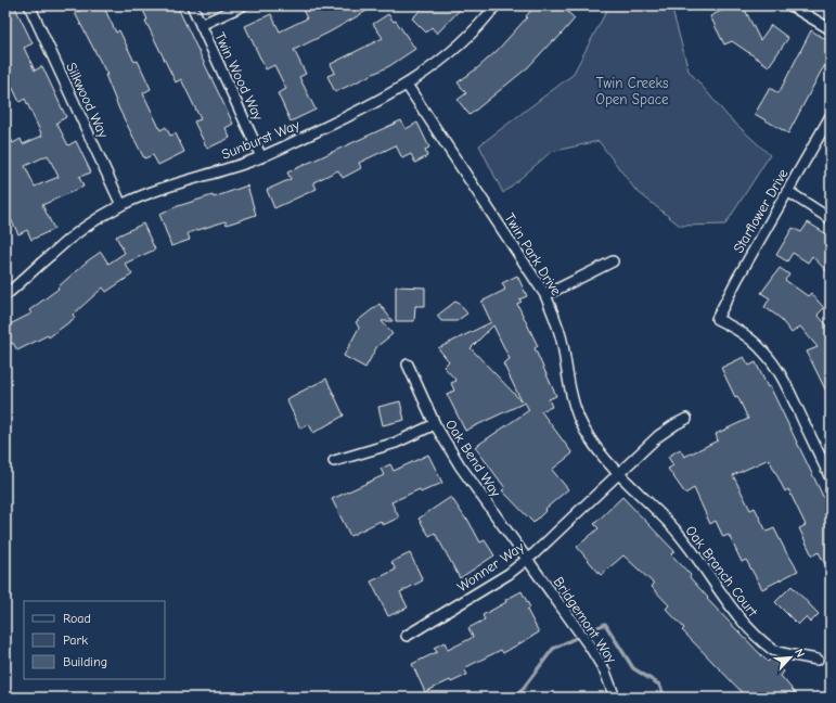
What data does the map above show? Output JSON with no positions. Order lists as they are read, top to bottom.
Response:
{
  "streets": {
    "street": [
      "Twin Wood Way",
      "Silkwood Way",
      "Sunburst Way",
      "Starflower Drive",
      "Twin Park Drive",
      "Oak Bend Way",
      "Wonner Way",
      "Oak Branch Court",
      "Bridgemont Way"
    ]
  },
  "crossings": [
    ["Twin Wood Way", "Sunburst Way"],
    ["Silkwood Way", "Sunburst Way"],
    ["Sunburst Way", "Twin Park Drive"],
    ["Twin Park Drive", "Wonner Way"],
    ["Twin Park Drive", "Oak Branch Court"],
    ["Oak Bend Way", "Wonner Way"],
    ["Oak Bend Way", "Bridgemont Way"],
    ["Wonner Way", "Oak Branch Court"],
    ["Wonner Way", "Bridgemont Way"]
  ],
  "parks": ["Twin Creeks Open Space"],
  "legend": ["Road", "Park", "Building"],
  "north": "top right"
}
